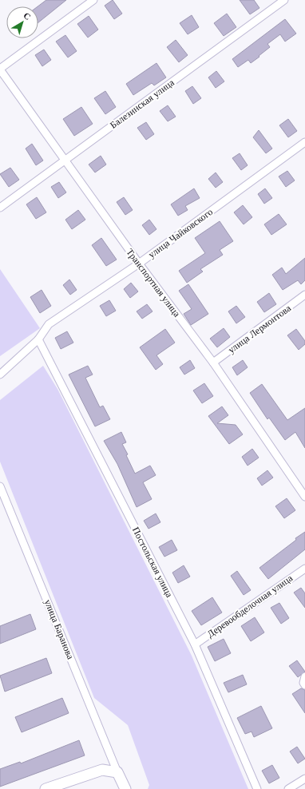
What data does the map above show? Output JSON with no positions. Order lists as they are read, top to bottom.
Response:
{
  "streets": {
    "street": [
      "Балезинская улица",
      "улица Чайковского",
      "Транспортная улица",
      "улица Лермонтова",
      "Постольская улица",
      "Деревообделочная улица",
      "улица Баранова"
    ]
  },
  "crossings": [
    ["Балезинская улица", "Транспортная улица"],
    ["улица Чайковского", "Транспортная улица"],
    ["улица Чайковского", "Постольская улица"],
    ["Транспортная улица", "улица Лермонтова"],
    ["Постольская улица", "Деревообделочная улица"]
  ],
  "north": "top right"
}
